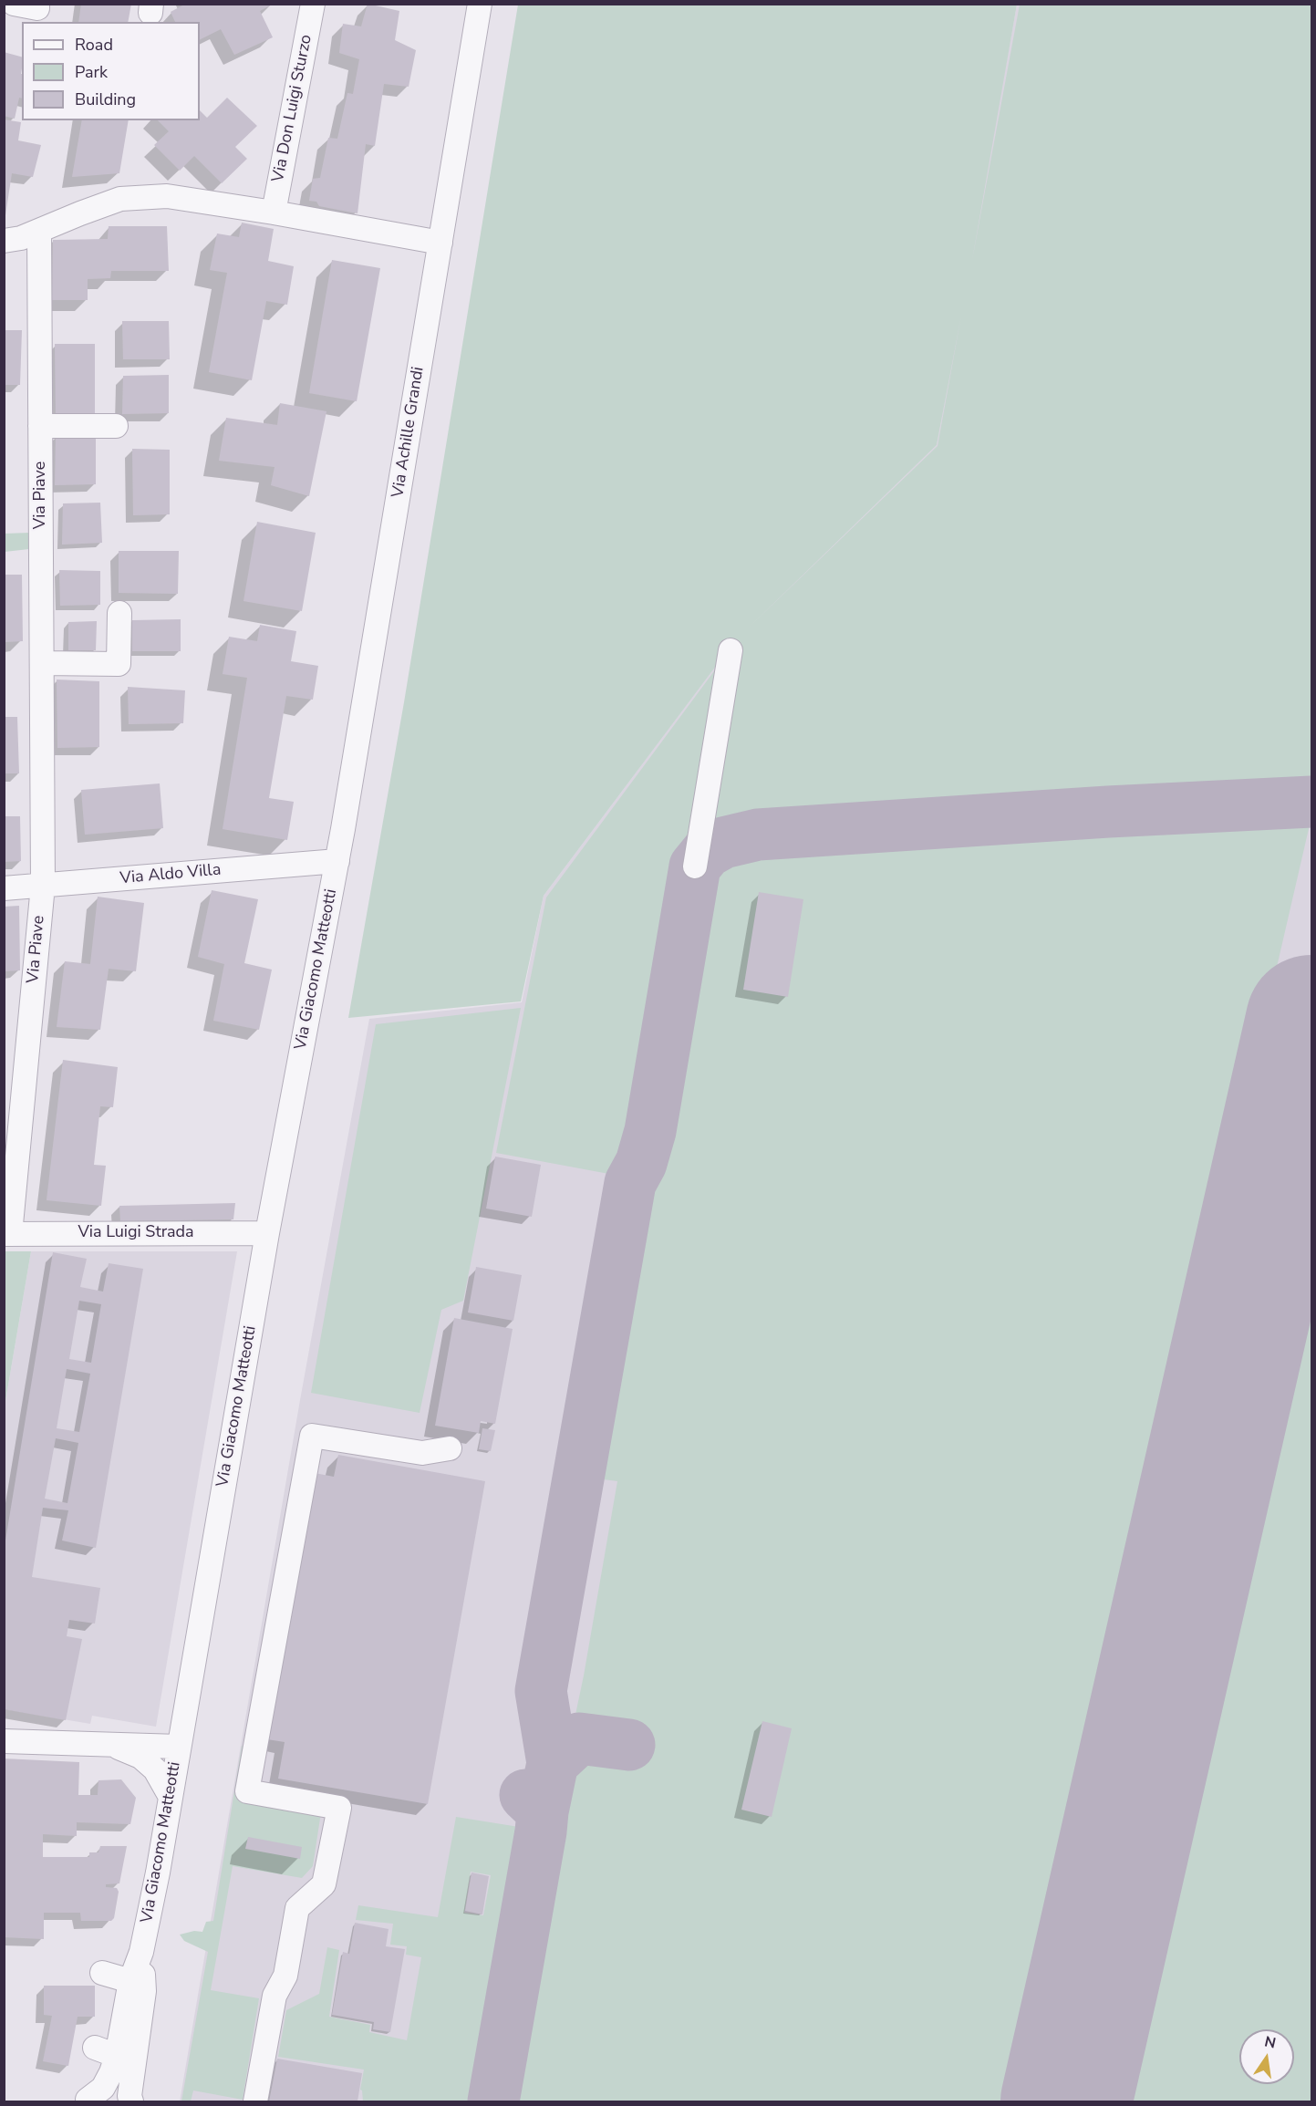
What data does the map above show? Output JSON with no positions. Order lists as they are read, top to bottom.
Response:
{
  "streets": {
    "street": [
      "Via Don Luigi Sturzo",
      "Via Achille Grandi",
      "Via Piave",
      "Via Aldo Villa",
      "Via Giacomo Matteotti",
      "Via Luigi Strada"
    ]
  },
  "crossings": [
    ["Via Achille Grandi", "Via Aldo Villa"],
    ["Via Achille Grandi", "Via Giacomo Matteotti"],
    ["Via Piave", "Via Aldo Villa"],
    ["Via Piave", "Via Luigi Strada"],
    ["Via Aldo Villa", "Via Giacomo Matteotti"],
    ["Via Giacomo Matteotti", "Via Luigi Strada"]
  ],
  "legend": ["Road", "Park", "Building"],
  "north": "top"
}
